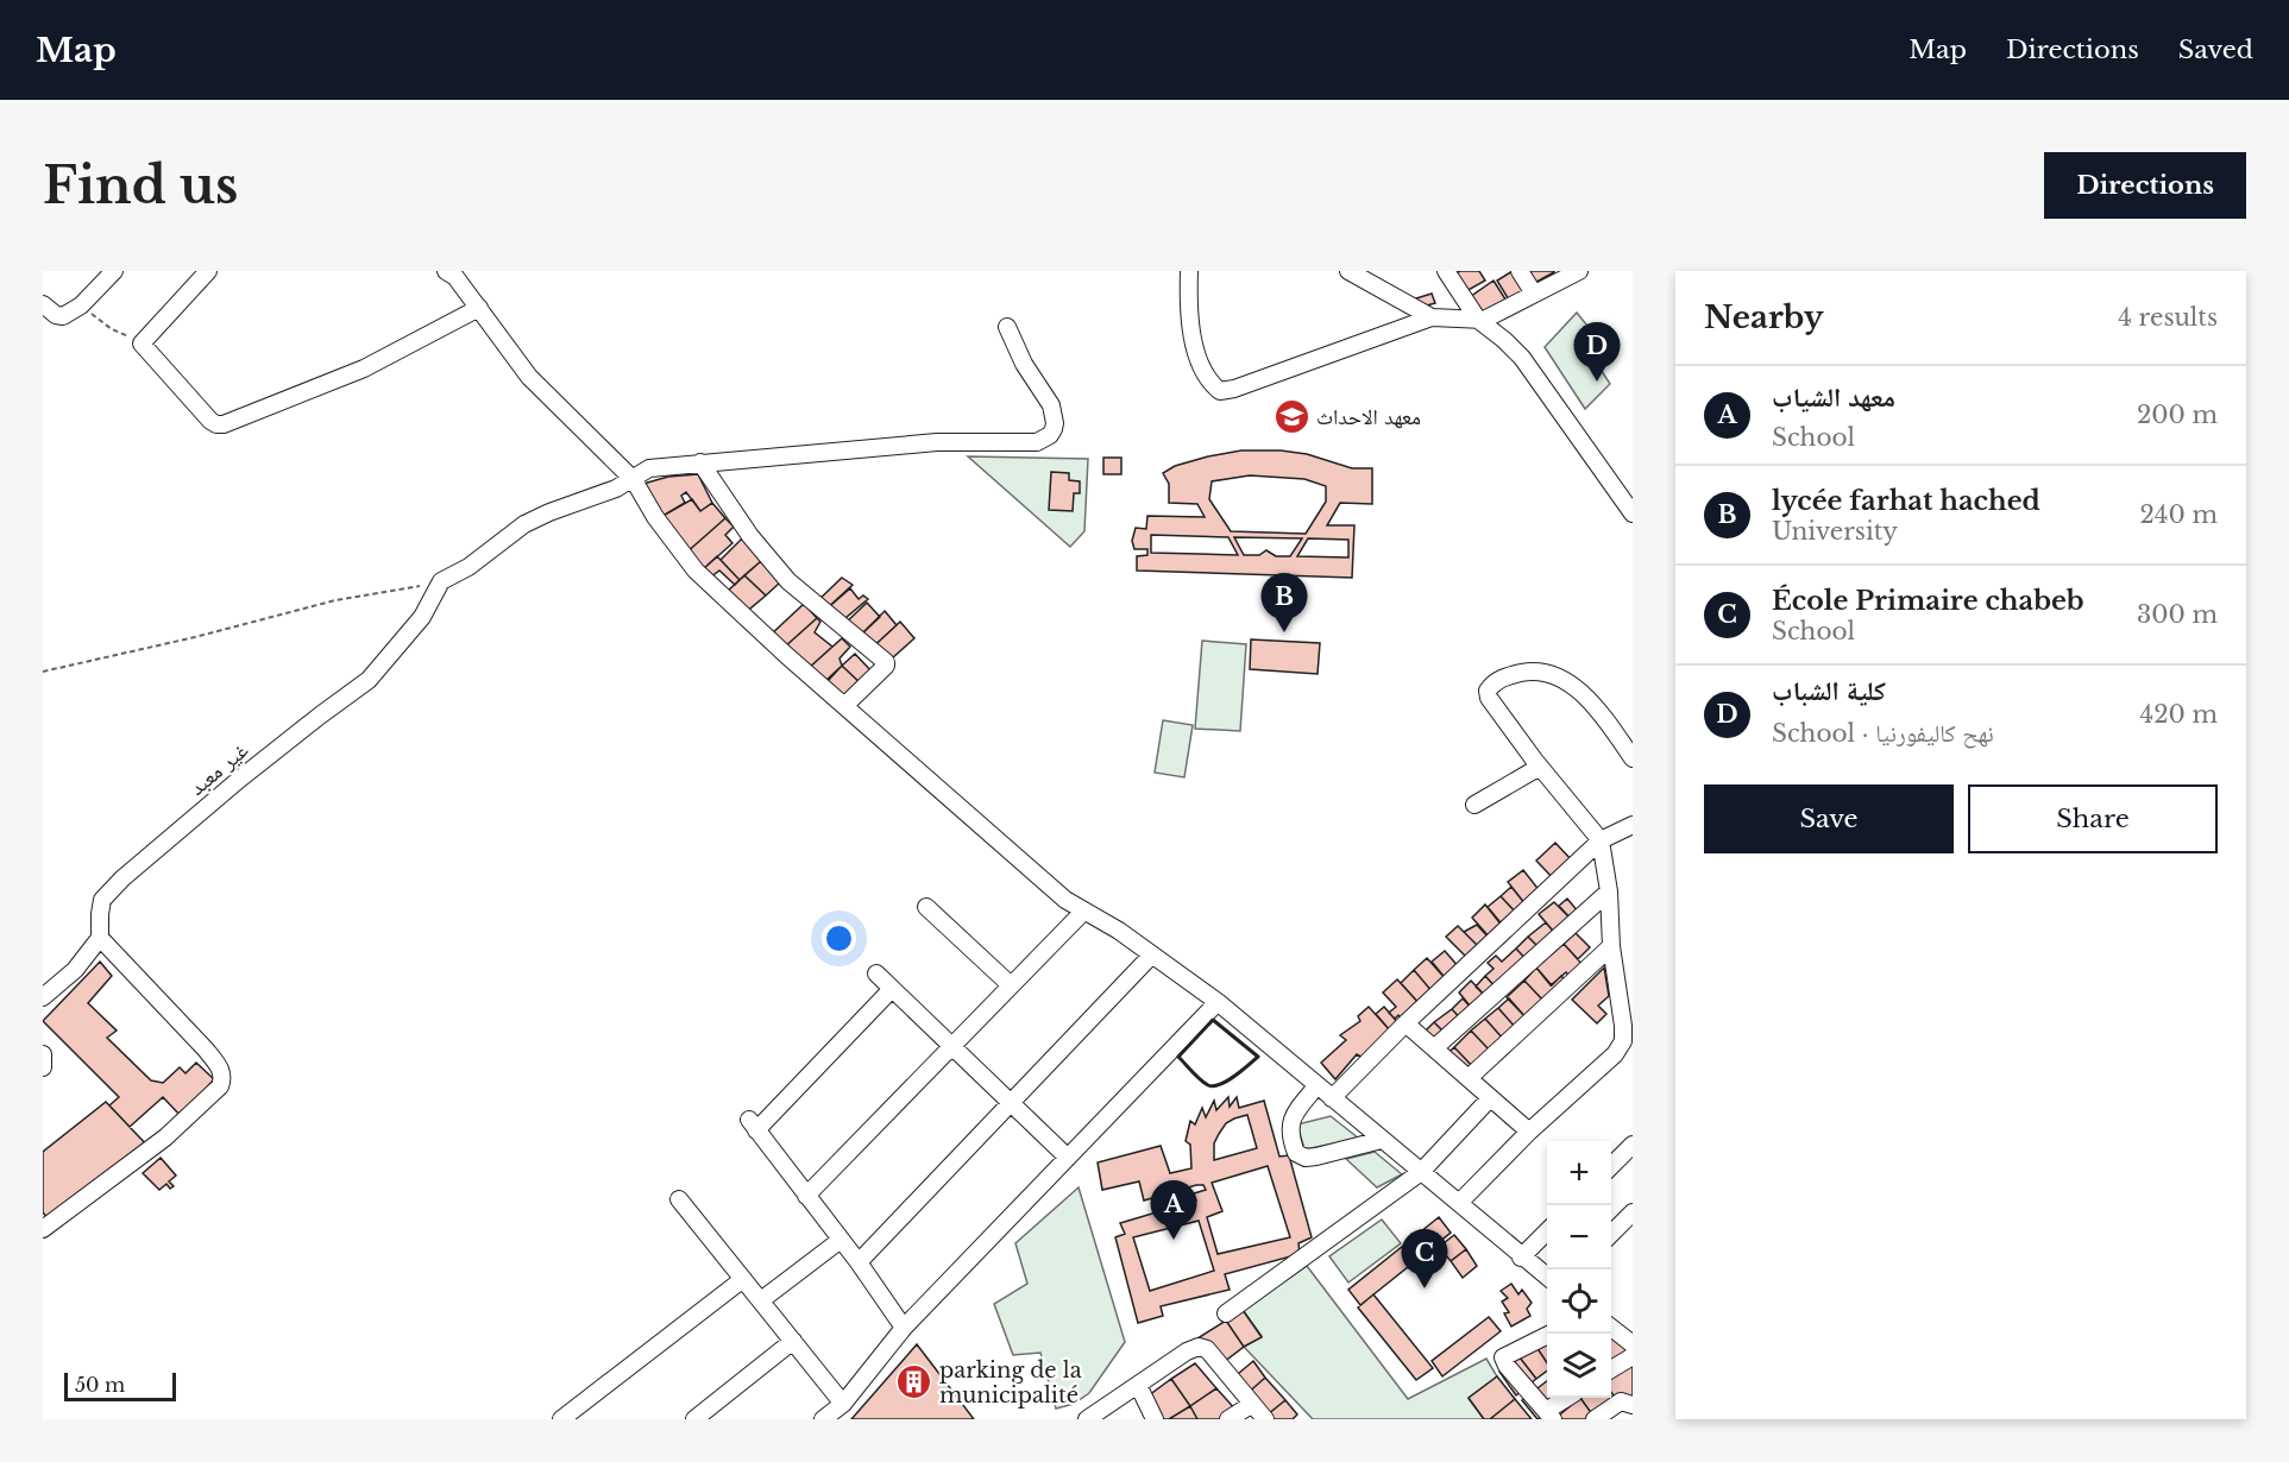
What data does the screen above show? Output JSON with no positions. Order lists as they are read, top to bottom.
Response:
{
  "streets": {
    "street": ["غير معبد"]
  },
  "places": {
    "school or university": ["معهد الاحداث"],
    "building": ["parking de la municipalité"]
  },
  "scale_bar": "50 m",
  "page": {
    "header": "Map",
    "nav": ["Map", "Directions", "Saved"],
    "buttons": [
      "Directions",
      ["Save", "Share"]
    ],
    "title": "Find us",
    "heading": ["Nearby", "4 results"],
    "pins": [
      "D",
      "B",
      "A",
      "C"
    ],
    "list": [
      {
        "mark": "A",
        "name": "معهد الشياب",
        "note": "School",
        "value": "200 m"
      },
      {
        "mark": "B",
        "name": "lycée farhat hached",
        "note": "University",
        "value": "240 m"
      },
      {
        "mark": "C",
        "name": "École Primaire chabeb",
        "note": "School",
        "value": "300 m"
      },
      {
        "mark": "D",
        "name": "كلية الشباب",
        "note": "School · نهح كاليفورنيا",
        "value": "420 m"
      }
    ],
    "map_buttons": ["+", "−"],
    "scale": "50 m"
  }
}
